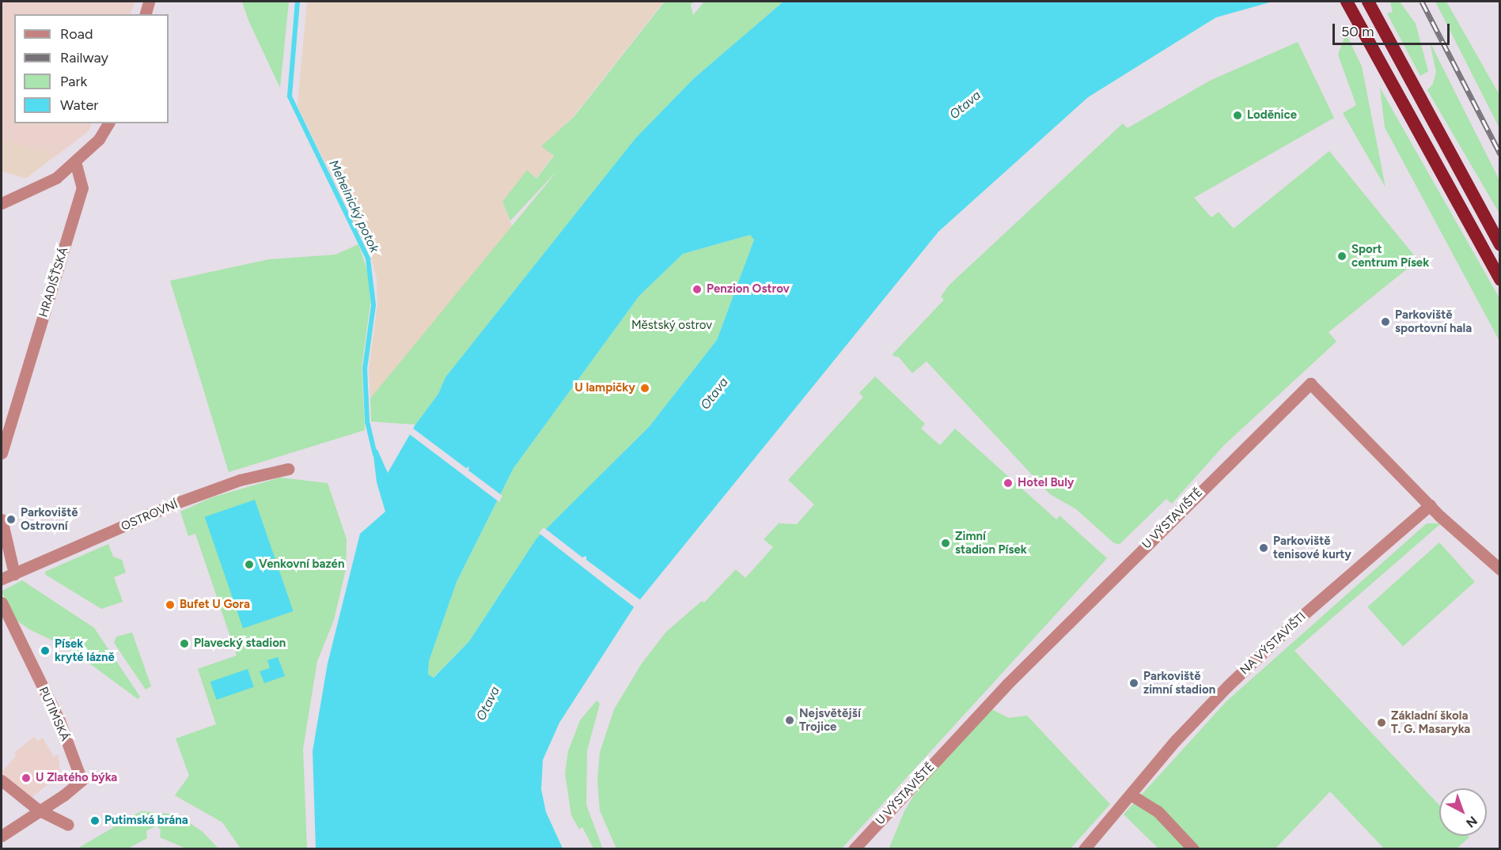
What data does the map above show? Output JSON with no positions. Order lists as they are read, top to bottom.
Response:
{
  "streets": {
    "street": [
      "HRADIŠŤSKÁ",
      "OSTROVNÍ",
      "U VÝSTAVIŠTĚ",
      "NA VÝSTAVIŠTI",
      "PUTIMSKÁ"
    ]
  },
  "crossings": [
    ["U VÝSTAVIŠTĚ", "NA VÝSTAVIŠTI"]
  ],
  "water": ["Otava", "Mehelnický potok"],
  "parks": ["Městský ostrov"],
  "places": [
    "Loděnice",
    "Sport centrum Písek",
    "Penzion Ostrov",
    "Parkoviště sportovní hala",
    "U lampičky",
    "Hotel Buly",
    "Parkoviště Ostrovní",
    "Zimní stadion Písek",
    "Parkoviště tenisové kurty",
    "Venkovní bazén",
    "Bufet U Gora",
    "Plavecký stadion",
    "Písek kryté lázně",
    "Parkoviště zimní stadion",
    "Nejsvětější Trojice",
    "Základní škola T. G. Masaryka",
    "U Zlatého býka",
    "Putimská brána"
  ],
  "legend": [
    "Road",
    "Railway",
    "Park",
    "Water"
  ],
  "scale_bar": "50 m",
  "north": "bottom right"
}
